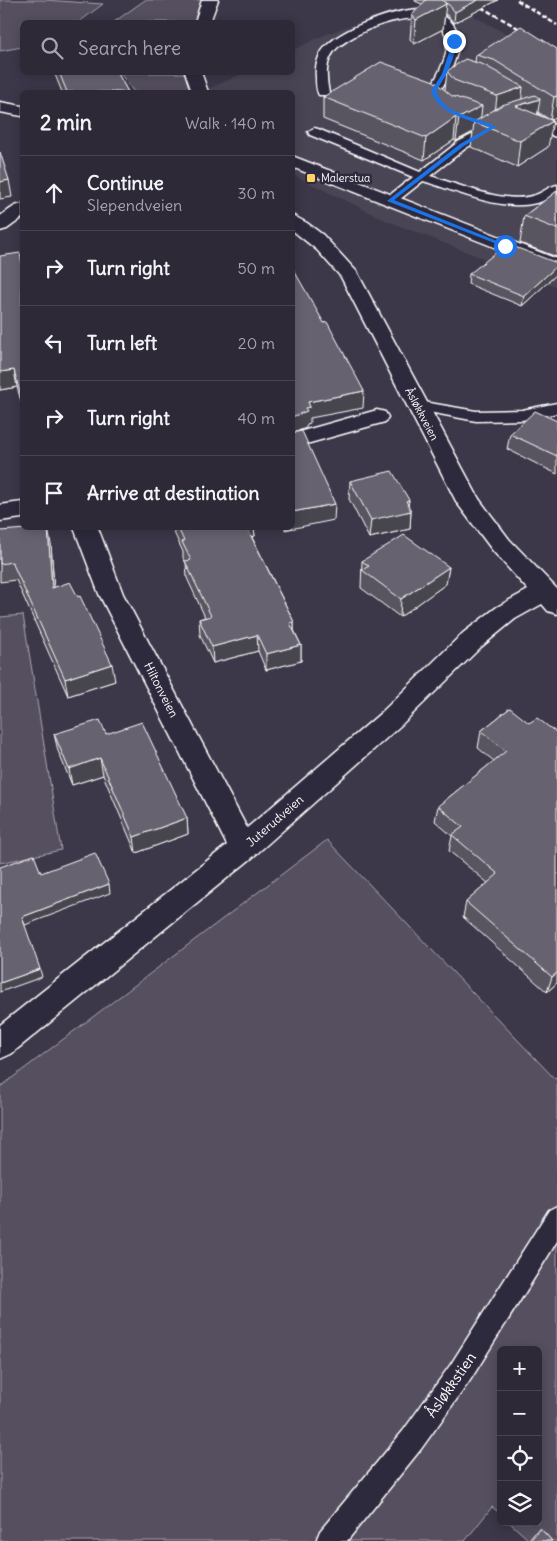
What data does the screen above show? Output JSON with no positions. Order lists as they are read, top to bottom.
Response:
{
  "streets": {
    "street": ["Åsløkkveien", "Hiltonveien", "Juterudveien"],
    "lane": ["Åsløkkstien"]
  },
  "crossings": [
    ["Åsløkkveien", "Juterudveien"],
    ["Hiltonveien", "Juterudveien"]
  ],
  "places": {
    "transit": ["Malerstua"]
  },
  "page": {
    "search": "Search here",
    "heading": ["2 min", "Walk · 140 m"],
    "list": [
      ["Continue", "Slependveien", "30 m"],
      ["Turn right", "50 m"],
      ["Turn left", "20 m"],
      ["Turn right", "40 m"],
      "Arrive at destination"
    ],
    "map_buttons": ["+", "−"]
  }
}
